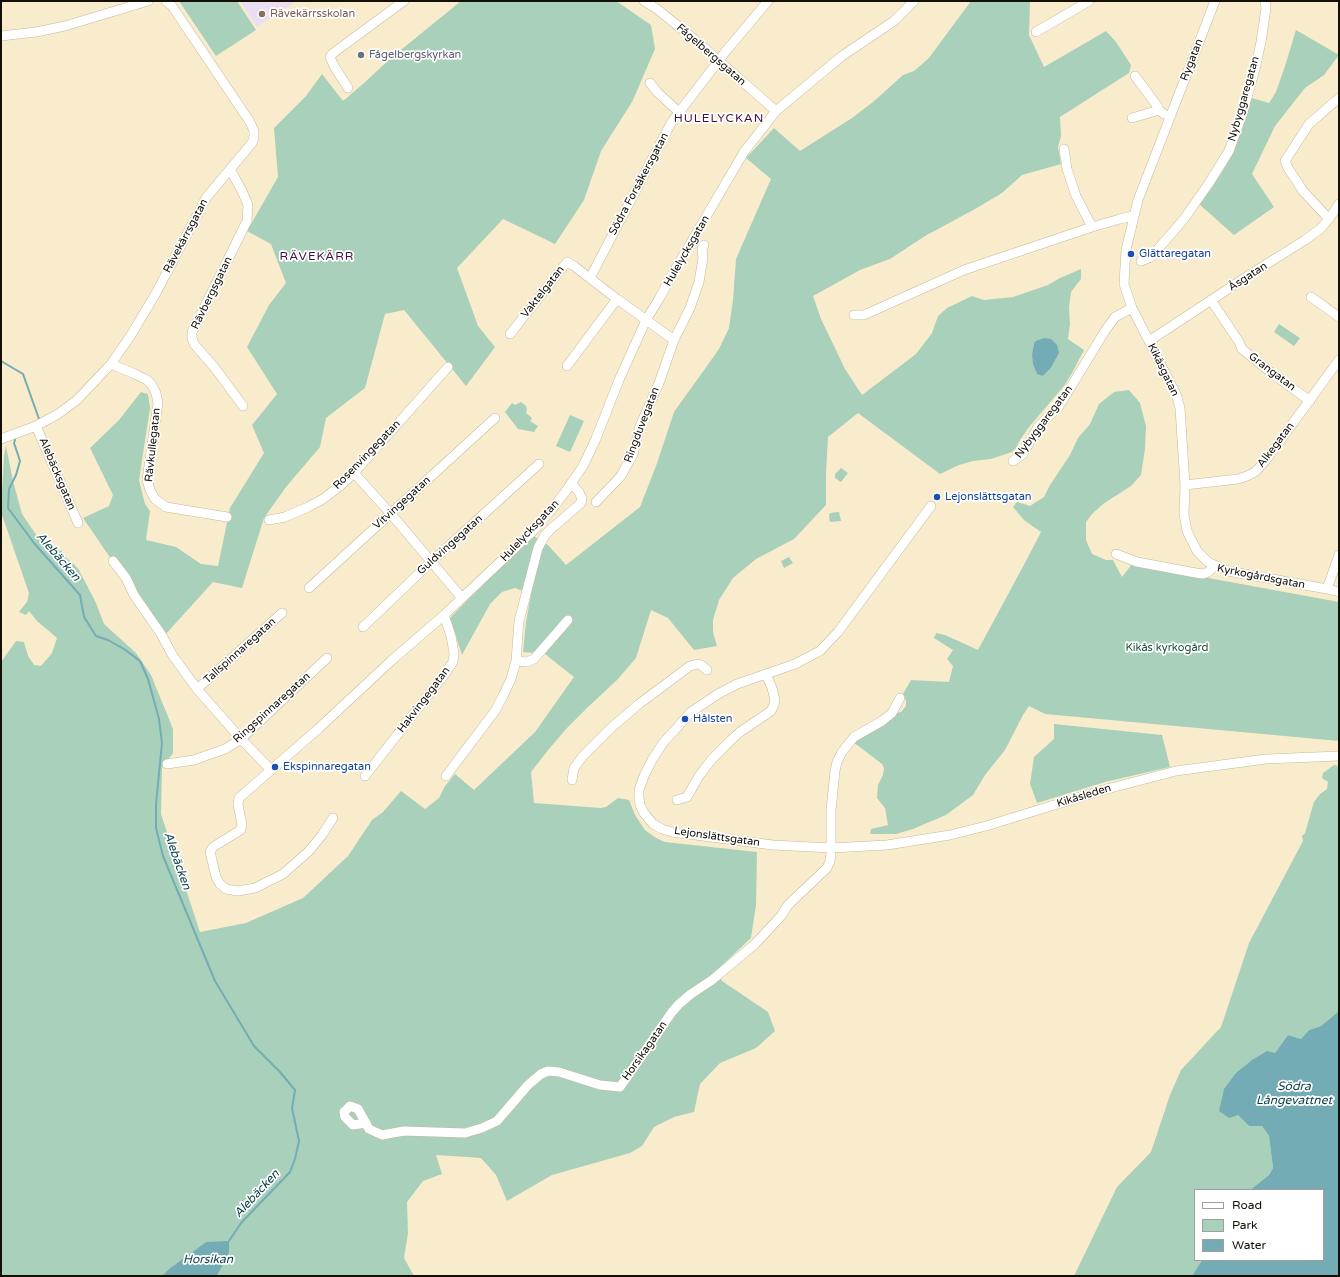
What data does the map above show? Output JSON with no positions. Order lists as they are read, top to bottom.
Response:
{
  "streets": {
    "street": [
      "Fågelbergsgatan",
      "Rygatan",
      "Nybyggaregatan",
      "Södra Forsåkersgatan",
      "Rävekärrsgatan",
      "Hulelycksgatan",
      "Åsgatan",
      "Vaktelgatan",
      "Rävbergsgatan",
      "Kikåsgatan",
      "Grangatan",
      "Ringduvegatan",
      "Rävkullegatan",
      "Alkegatan",
      "Rosenvingegatan",
      "Alebäcksgatan",
      "Vitvingegatan",
      "Guldvingegatan",
      "Kyrkogårdsgatan",
      "Tallspinnaregatan",
      "Hakvingegatan",
      "Ringspinnaregatan",
      "Kikåsleden",
      "Lejonslättsgatan",
      "Horsikagatan"
    ]
  },
  "crossings": [
    ["Fågelbergsgatan", "Södra Forsåkersgatan"],
    ["Fågelbergsgatan", "Hulelycksgatan"],
    ["Rygatan", "Kikåsgatan"],
    ["Nybyggaregatan", "Kikåsgatan"],
    ["Södra Forsåkersgatan", "Vaktelgatan"],
    ["Rävekärrsgatan", "Rävbergsgatan"],
    ["Rävekärrsgatan", "Rävkullegatan"],
    ["Rävekärrsgatan", "Alebäcksgatan"],
    ["Hulelycksgatan", "Vaktelgatan"],
    ["Hulelycksgatan", "Hakvingegatan"],
    ["Åsgatan", "Kikåsgatan"],
    ["Åsgatan", "Grangatan"],
    ["Vaktelgatan", "Ringduvegatan"],
    ["Kikåsgatan", "Alkegatan"],
    ["Kikåsgatan", "Kyrkogårdsgatan"],
    ["Grangatan", "Alkegatan"],
    ["Kikåsleden", "Lejonslättsgatan"],
    ["Kikåsleden", "Horsikagatan"],
    ["Lejonslättsgatan", "Horsikagatan"]
  ],
  "districts": ["HULELYCKAN", "RÄVEKÄRR"],
  "water": ["Alebäcken", "Södra Långevattnet", "Horsikan"],
  "parks": ["Kikås kyrkogård"],
  "places": [
    "Rävekärrsskolan",
    "Fågelbergskyrkan",
    "Glättaregatan",
    "Lejonslättsgatan",
    "Hålsten",
    "Ekspinnaregatan"
  ],
  "legend": ["Road", "Park", "Water"]
}
